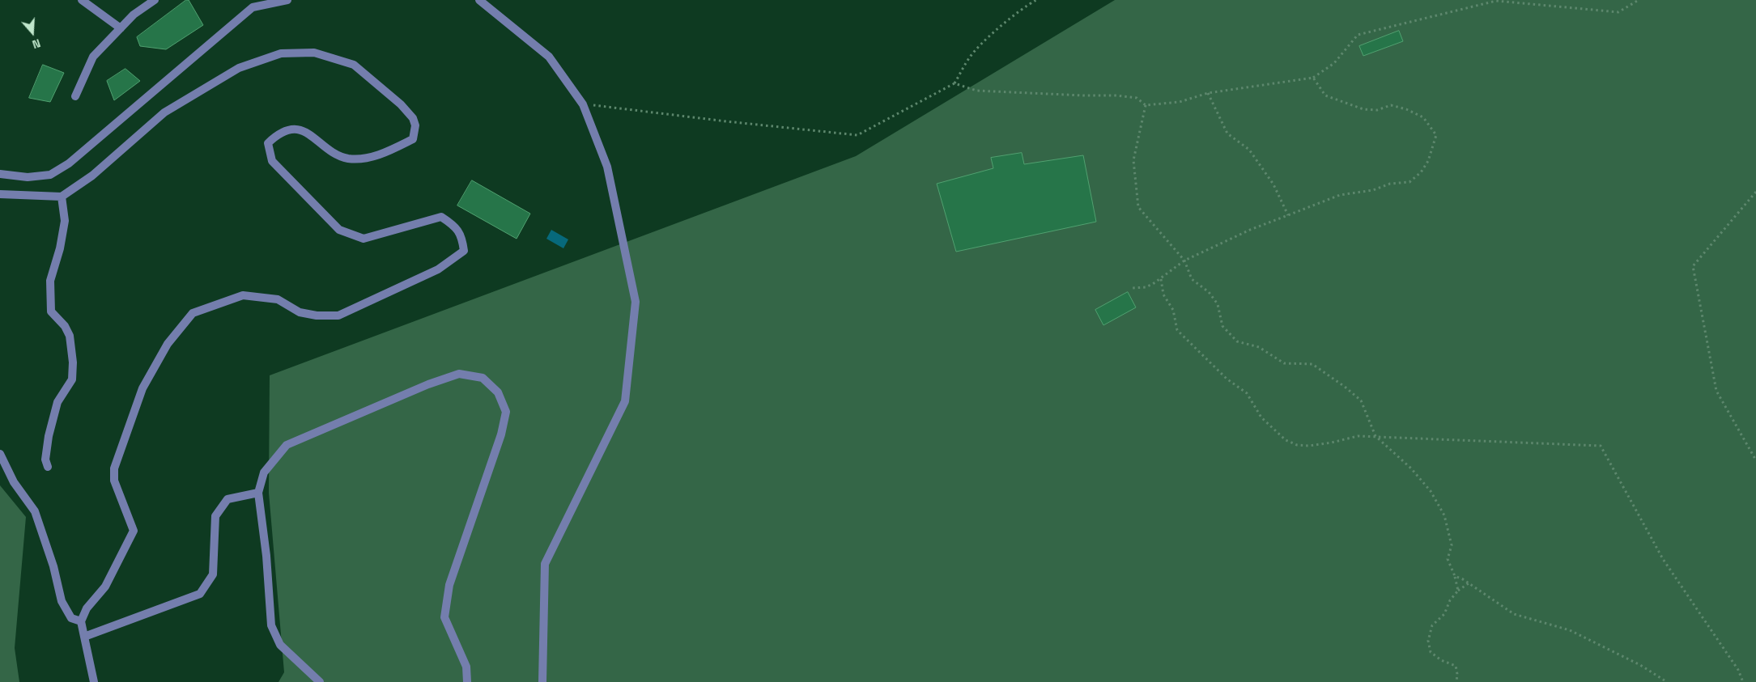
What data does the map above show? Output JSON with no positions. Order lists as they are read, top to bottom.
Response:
{
  "north": "bottom"
}
